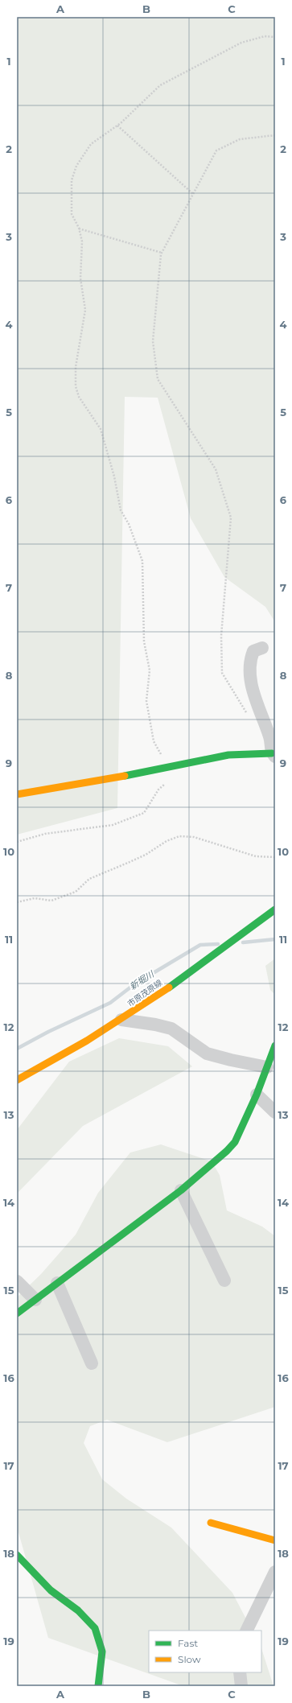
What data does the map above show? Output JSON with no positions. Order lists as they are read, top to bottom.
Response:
{
  "streets": {
    "street": ["市原茂原線"]
  },
  "water": ["新堀川"],
  "legend": ["Fast", "Slow"],
  "grid": {
    "columns": ["A", "B", "C"],
    "rows": [
      "1",
      "2",
      "3",
      "4",
      "5",
      "6",
      "7",
      "8",
      "9",
      "10",
      "11",
      "12",
      "13",
      "14",
      "15",
      "16",
      "17",
      "18",
      "19"
    ]
  }
}
